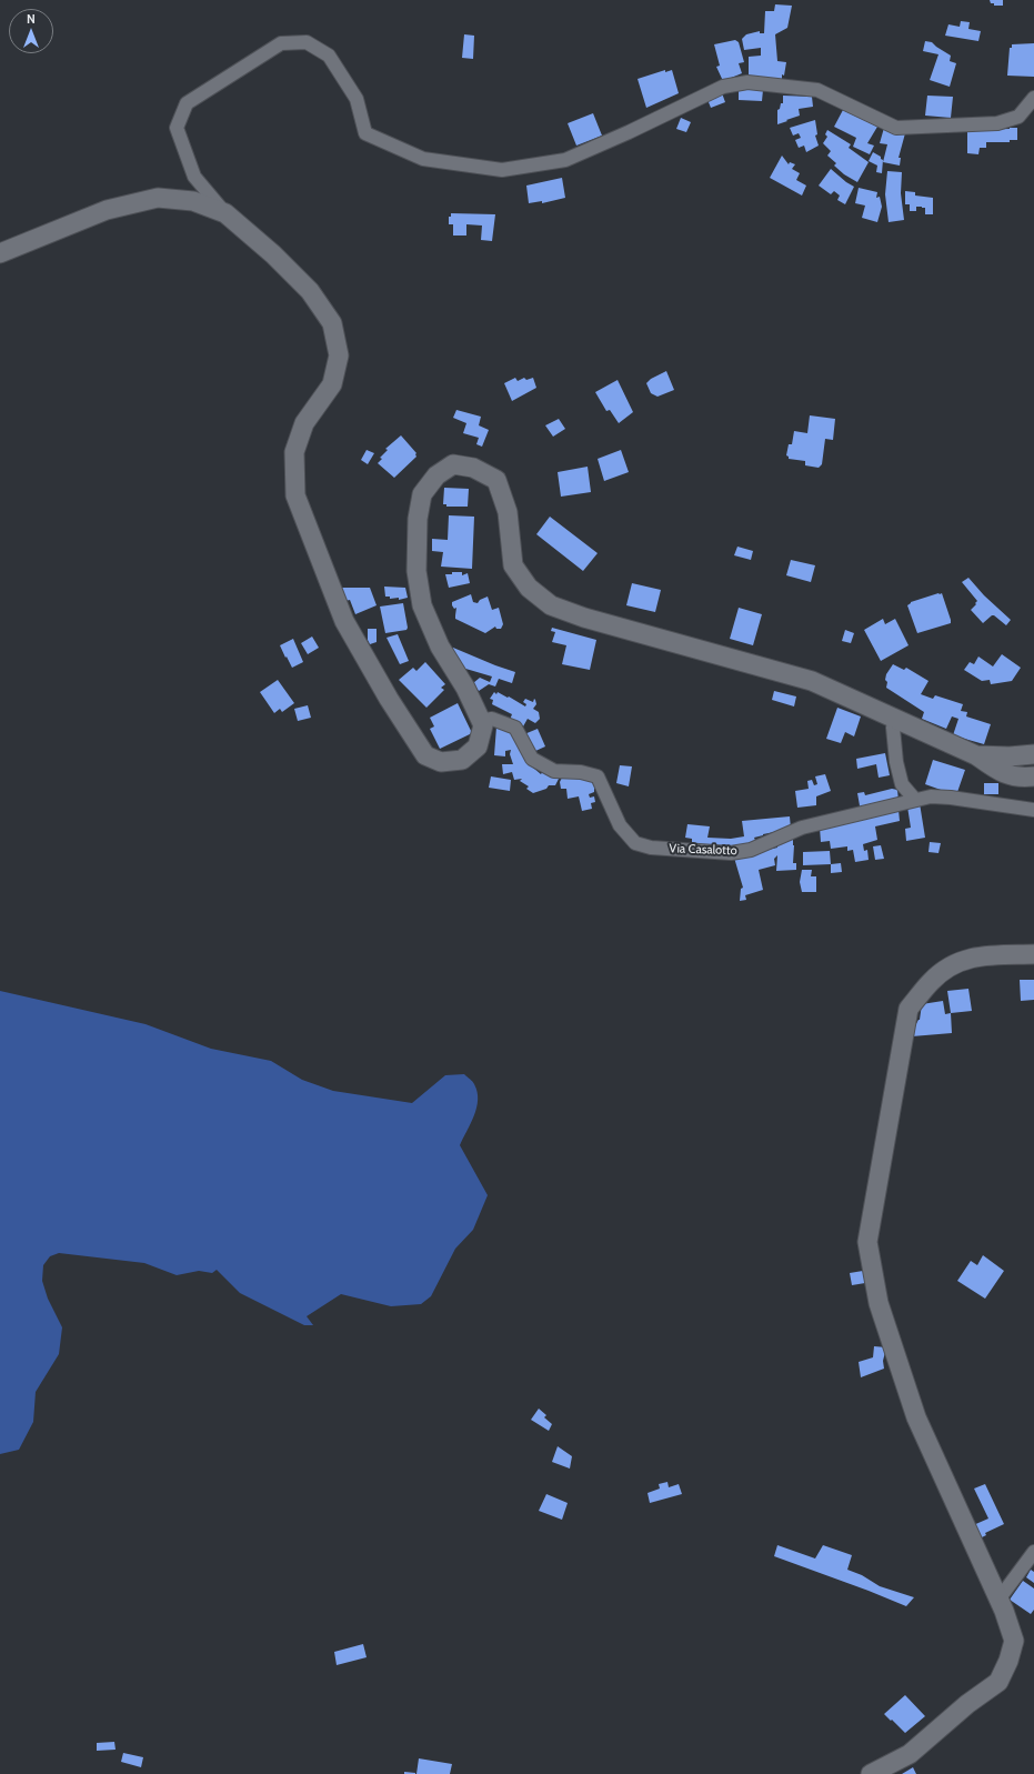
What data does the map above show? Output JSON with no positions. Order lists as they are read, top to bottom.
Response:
{
  "streets": {
    "street": ["Via Casalotto"]
  },
  "north": "top"
}
